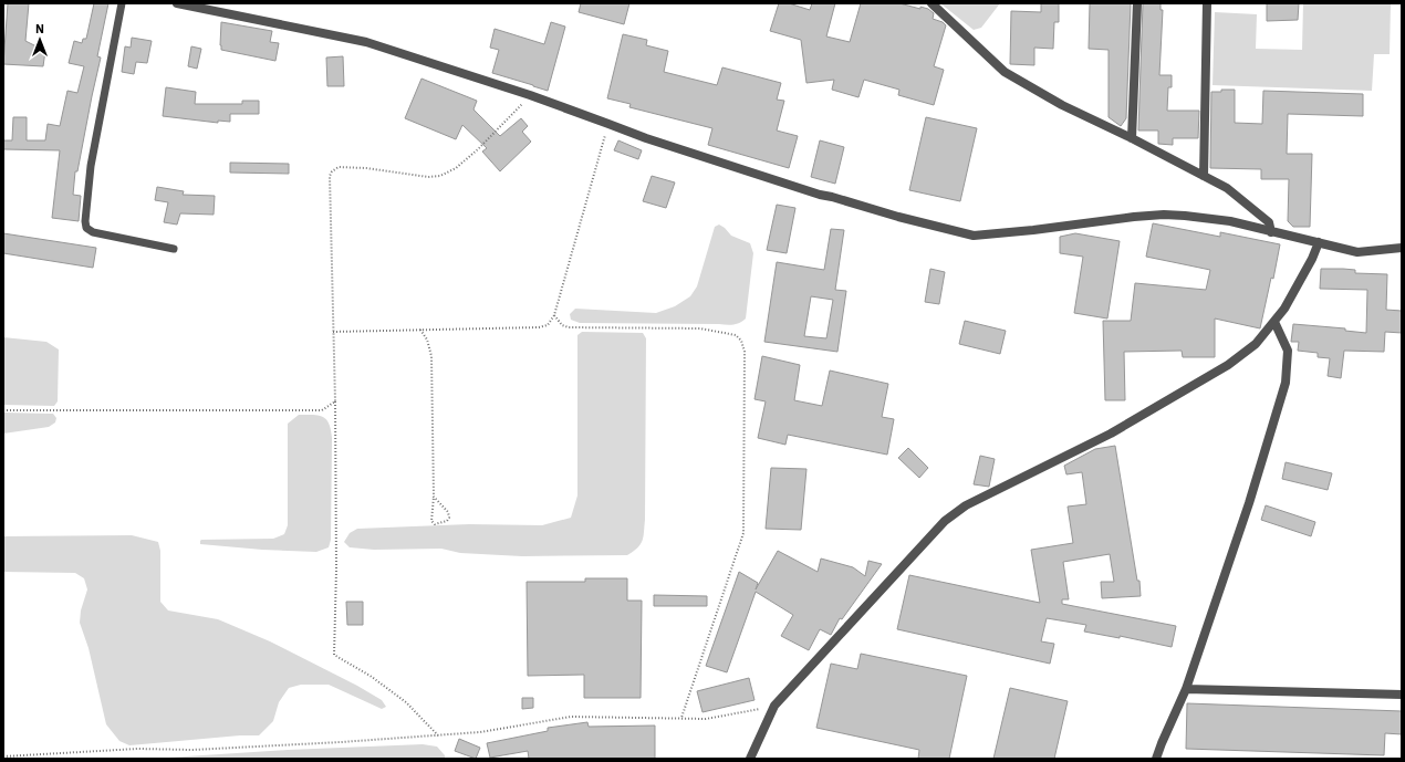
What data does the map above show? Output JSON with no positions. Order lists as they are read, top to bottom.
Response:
{
  "north": "top"
}
